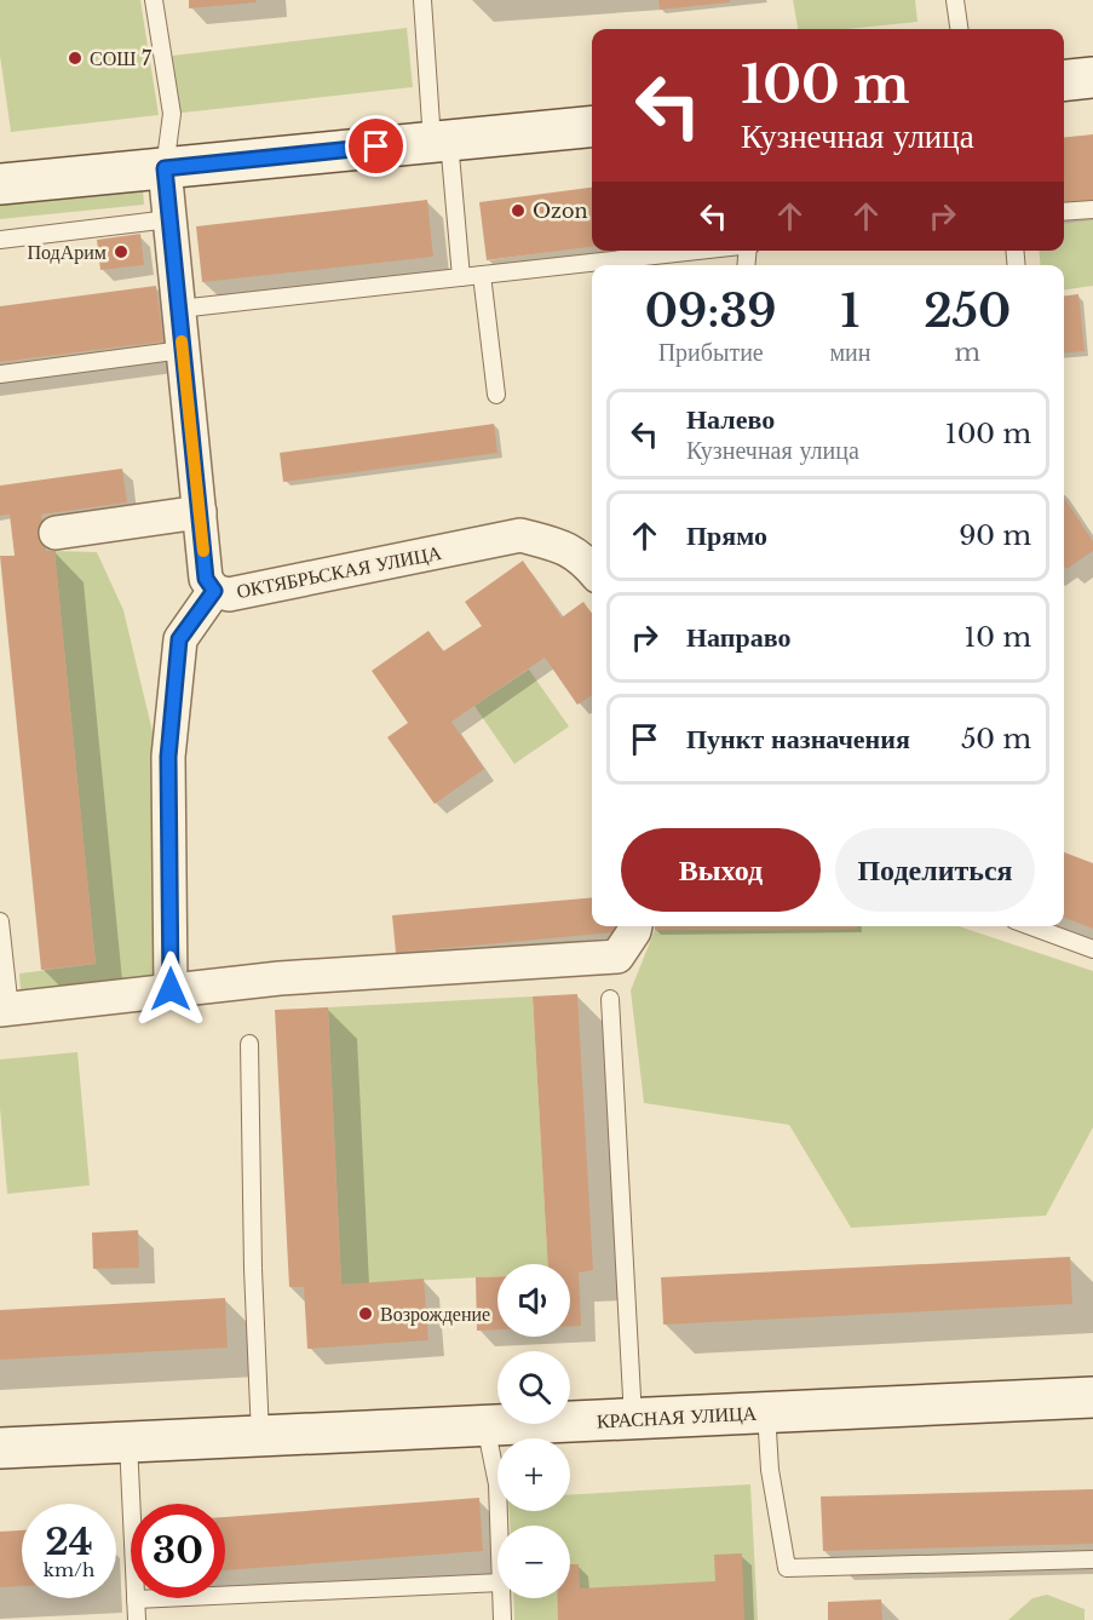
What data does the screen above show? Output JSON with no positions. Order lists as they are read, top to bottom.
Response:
{
  "streets": {
    "street": ["ОКТЯБРЬСКАЯ УЛИЦА", "КРАСНАЯ УЛИЦА"]
  },
  "places": [
    "СОШ 7",
    "Ozon",
    "ПодАрим",
    "Возрождение"
  ],
  "page": {
    "turn": ["100 m", "Кузнечная улица"],
    "eta": [
      "09:39",
      "Прибытие",
      "1",
      "мин",
      "250",
      "m"
    ],
    "list": [
      {
        "name": "Налево",
        "note": "Кузнечная улица",
        "value": "100 m"
      },
      {
        "name": "Прямо",
        "value": "90 m"
      },
      {
        "name": "Направо",
        "value": "10 m"
      },
      {
        "name": "Пункт назначения",
        "value": "50 m"
      }
    ],
    "buttons": ["Выход", "Поделиться"],
    "map_buttons": ["+", "−"],
    "speed": "24 km/h",
    "limit": "30"
  }
}
